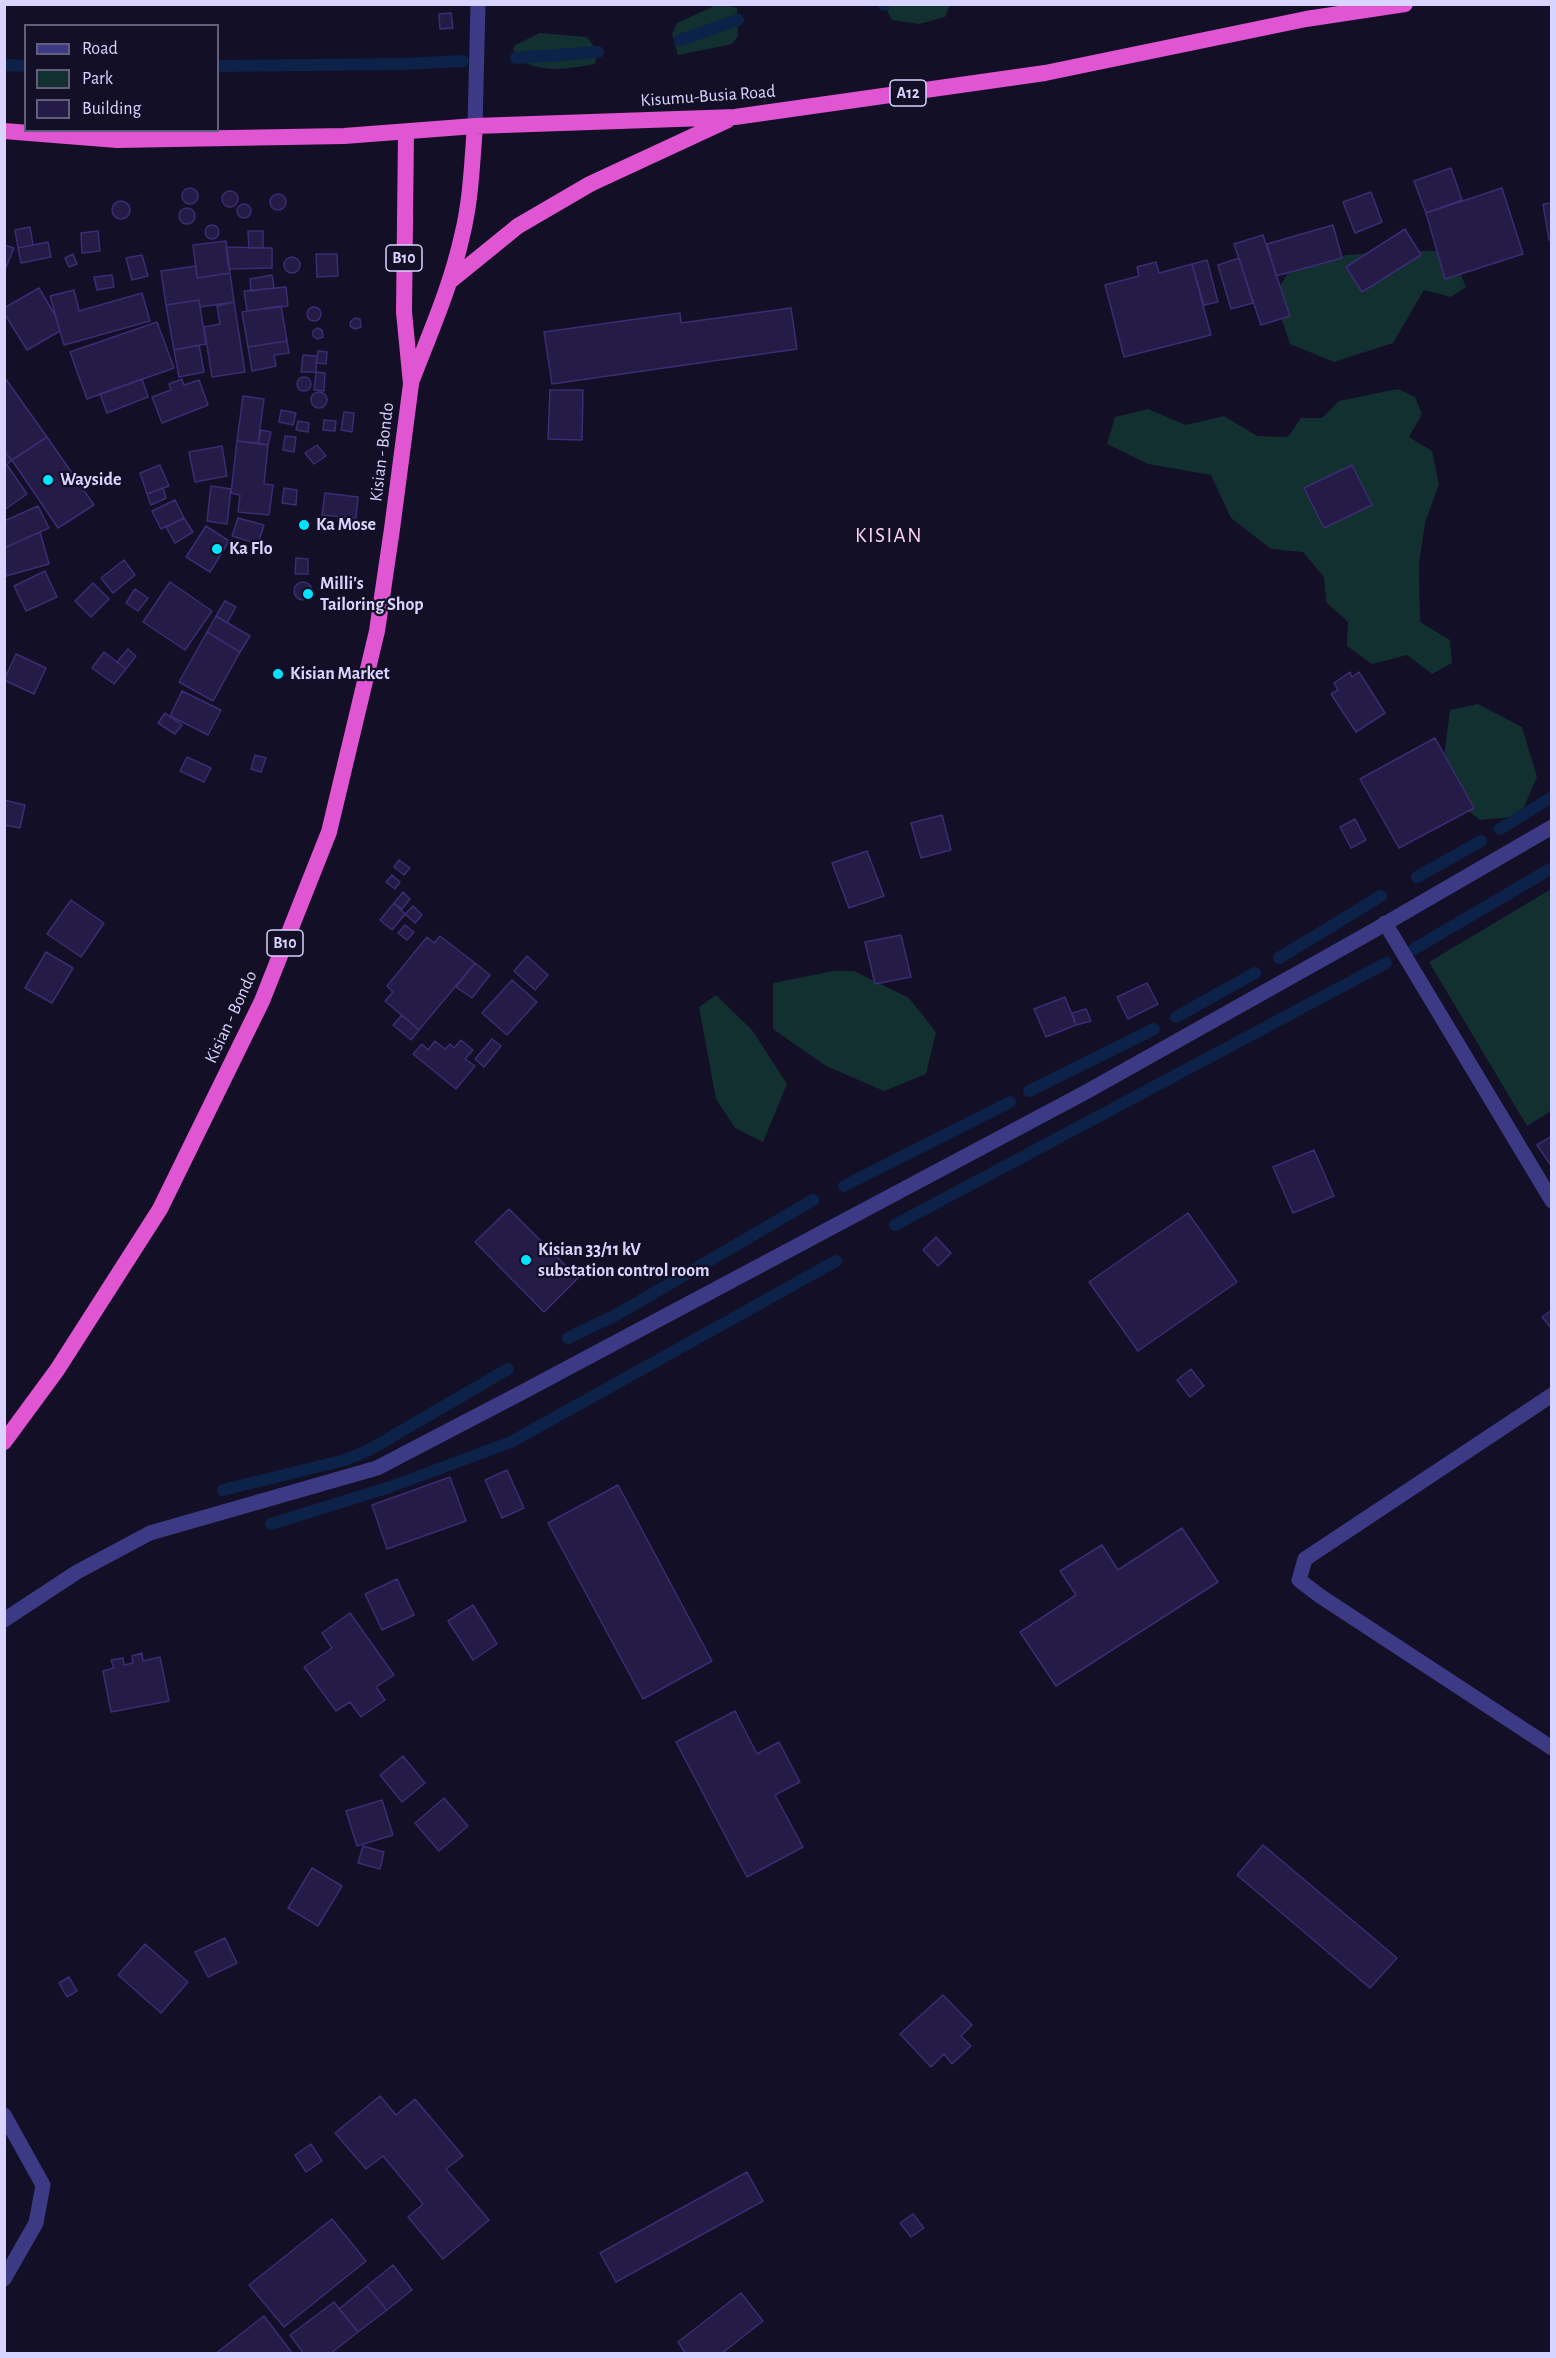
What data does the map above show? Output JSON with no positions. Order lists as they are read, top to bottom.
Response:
{
  "streets": {
    "highway": [
      "A12",
      "Kisumu-Busia Road",
      "B10",
      "Kisian - Bondo"
    ]
  },
  "crossings": [
    ["Kisumu-Busia Road", "Kisian - Bondo"]
  ],
  "districts": ["KISIAN"],
  "places": [
    "Wayside",
    "Ka Mose",
    "Ka Flo",
    "Milli's Tailoring Shop",
    "Kisian Market",
    "Kisian 33/11 kV substation control room"
  ],
  "legend": ["Road", "Park", "Building"]
}
